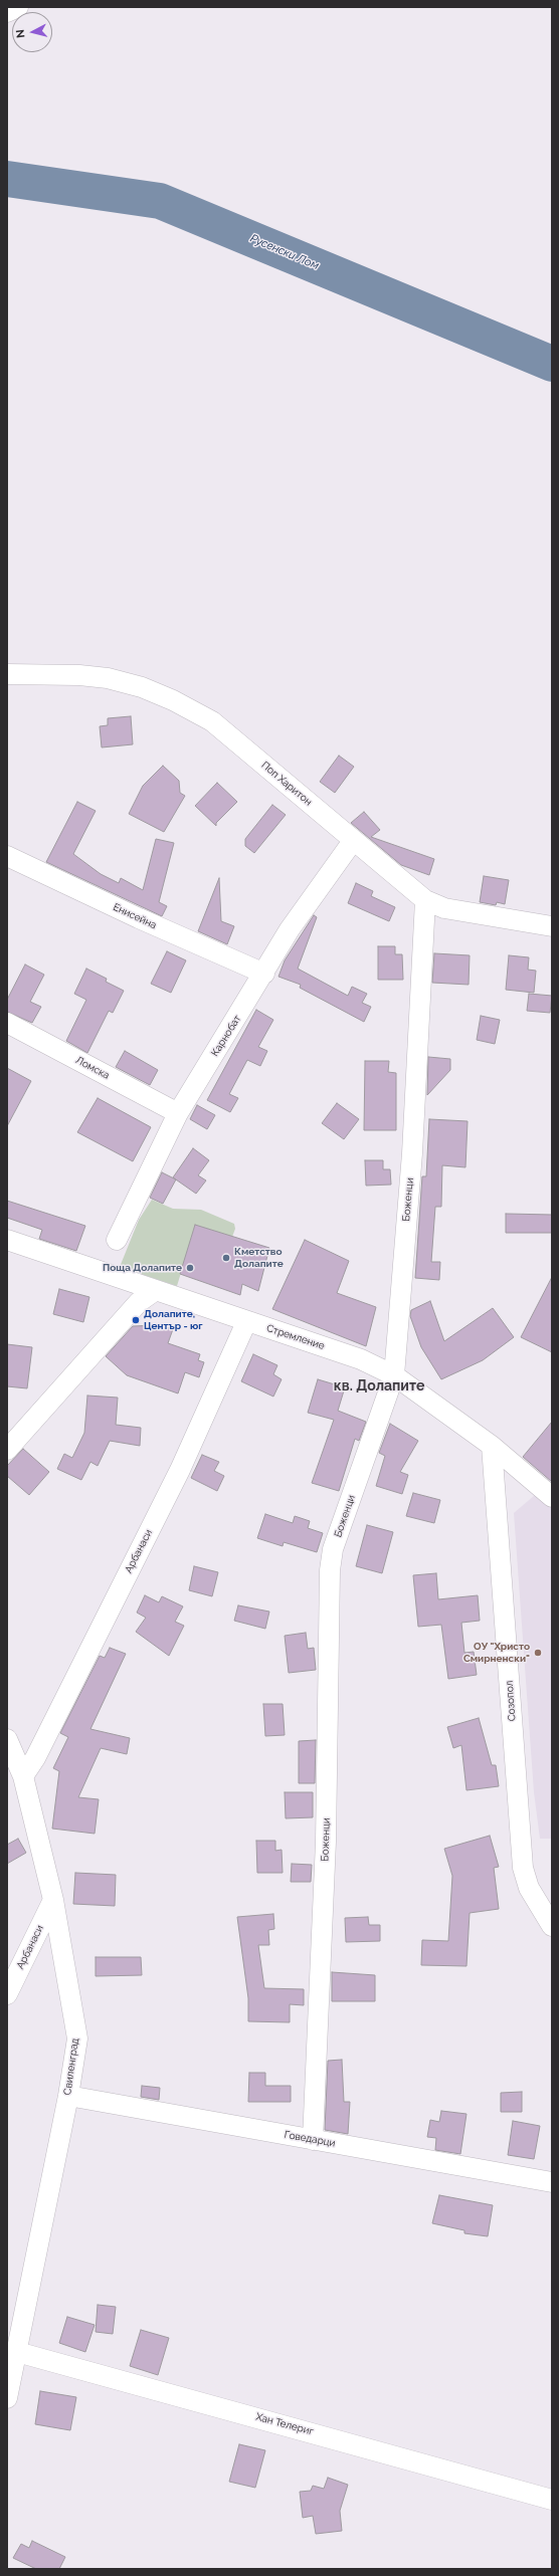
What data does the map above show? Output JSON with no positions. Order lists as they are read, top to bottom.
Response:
{
  "streets": {
    "street": [
      "Поп Харитон",
      "Енисейна",
      "Карнобат",
      "Ломска",
      "Боженци",
      "Стремление",
      "Арбанаси",
      "Созопол",
      "Свиленград",
      "Говедарци",
      "Хан Телериг"
    ]
  },
  "crossings": [
    ["Поп Харитон", "Карнобат"],
    ["Поп Харитон", "Боженци"],
    ["Енисейна", "Карнобат"],
    ["Карнобат", "Ломска"],
    ["Боженци", "Стремление"],
    ["Боженци", "Говедарци"],
    ["Стремление", "Арбанаси"],
    ["Стремление", "Созопол"],
    ["Арбанаси", "Свиленград"],
    ["Свиленград", "Говедарци"],
    ["Свиленград", "Хан Телериг"]
  ],
  "districts": ["кв. Долапите"],
  "water": ["Русенски Лом"],
  "places": [
    "Кметство Долапите",
    "Поща Долапите",
    "Долапите, Център - юг",
    "ОУ \"Христо Смирненски\""
  ],
  "north": "left"
}
